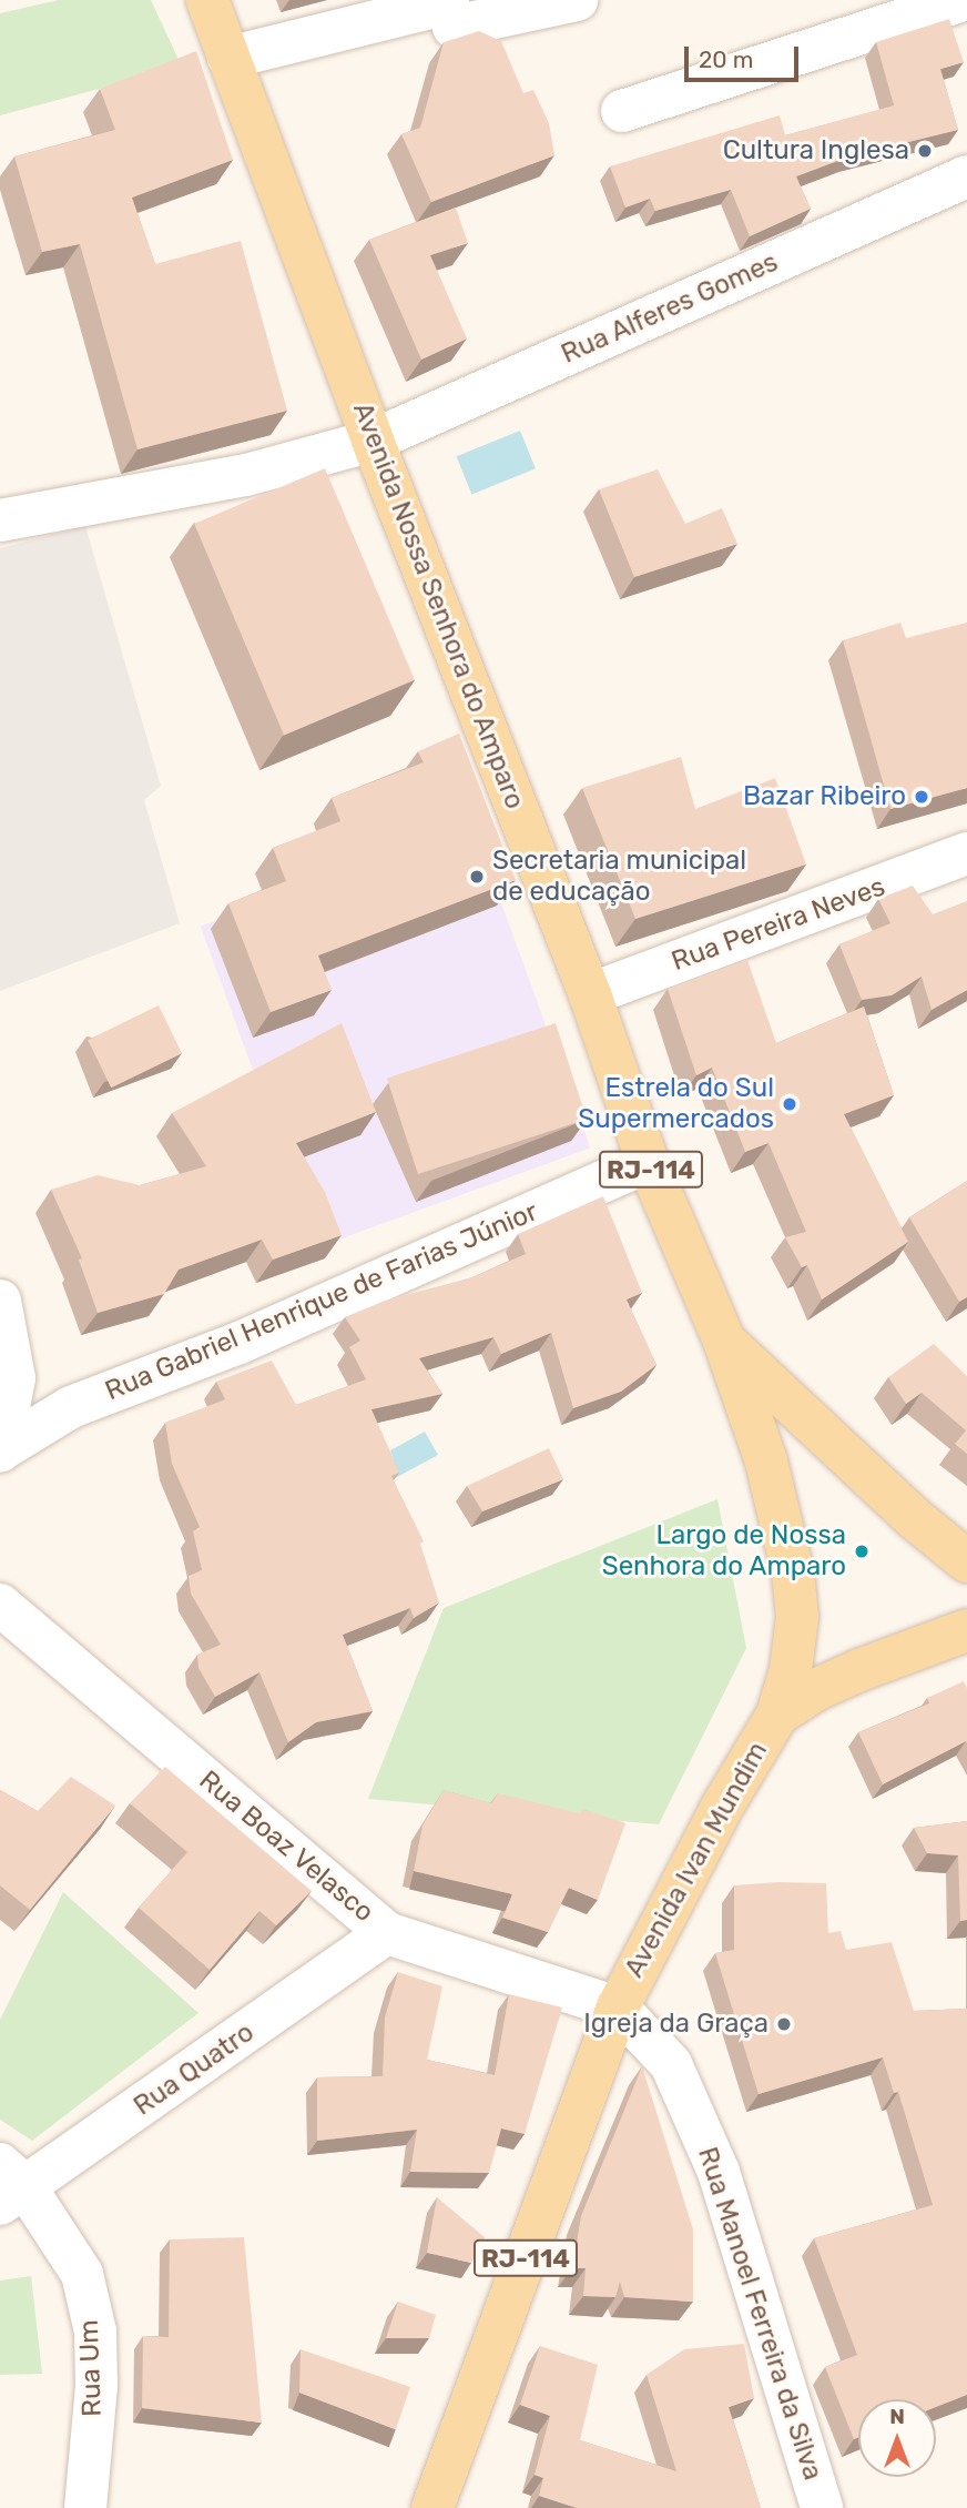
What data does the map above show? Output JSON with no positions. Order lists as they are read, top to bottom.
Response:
{
  "streets": {
    "main road": ["Avenida Nossa Senhora do Amparo", "RJ-114", "Avenida Ivan Mundim"],
    "street": [
      "Rua Alferes Gomes",
      "Rua Pereira Neves",
      "Rua Gabriel Henrique de Farias Júnior",
      "Rua Boaz Velasco",
      "Rua Quatro",
      "Rua Manoel Ferreira da Silva",
      "Rua Um"
    ]
  },
  "crossings": [
    ["Rua Alferes Gomes", "Avenida Nossa Senhora do Amparo"],
    ["Avenida Nossa Senhora do Amparo", "Rua Pereira Neves"],
    ["Avenida Nossa Senhora do Amparo", "Rua Gabriel Henrique de Farias Júnior"],
    ["Avenida Nossa Senhora do Amparo", "Avenida Ivan Mundim"],
    ["Rua Boaz Velasco", "Avenida Ivan Mundim"],
    ["Rua Boaz Velasco", "Rua Quatro"],
    ["Rua Boaz Velasco", "Rua Manoel Ferreira da Silva"],
    ["Avenida Ivan Mundim", "Rua Manoel Ferreira da Silva"],
    ["Rua Quatro", "Rua Um"]
  ],
  "places": [
    "Cultura Inglesa",
    "Bazar Ribeiro",
    "Secretaria municipal de educação",
    "Estrela do Sul Supermercados",
    "Largo de Nossa Senhora do Amparo",
    "Igreja da Graça"
  ],
  "scale_bar": "20 m",
  "north": "top"
}
